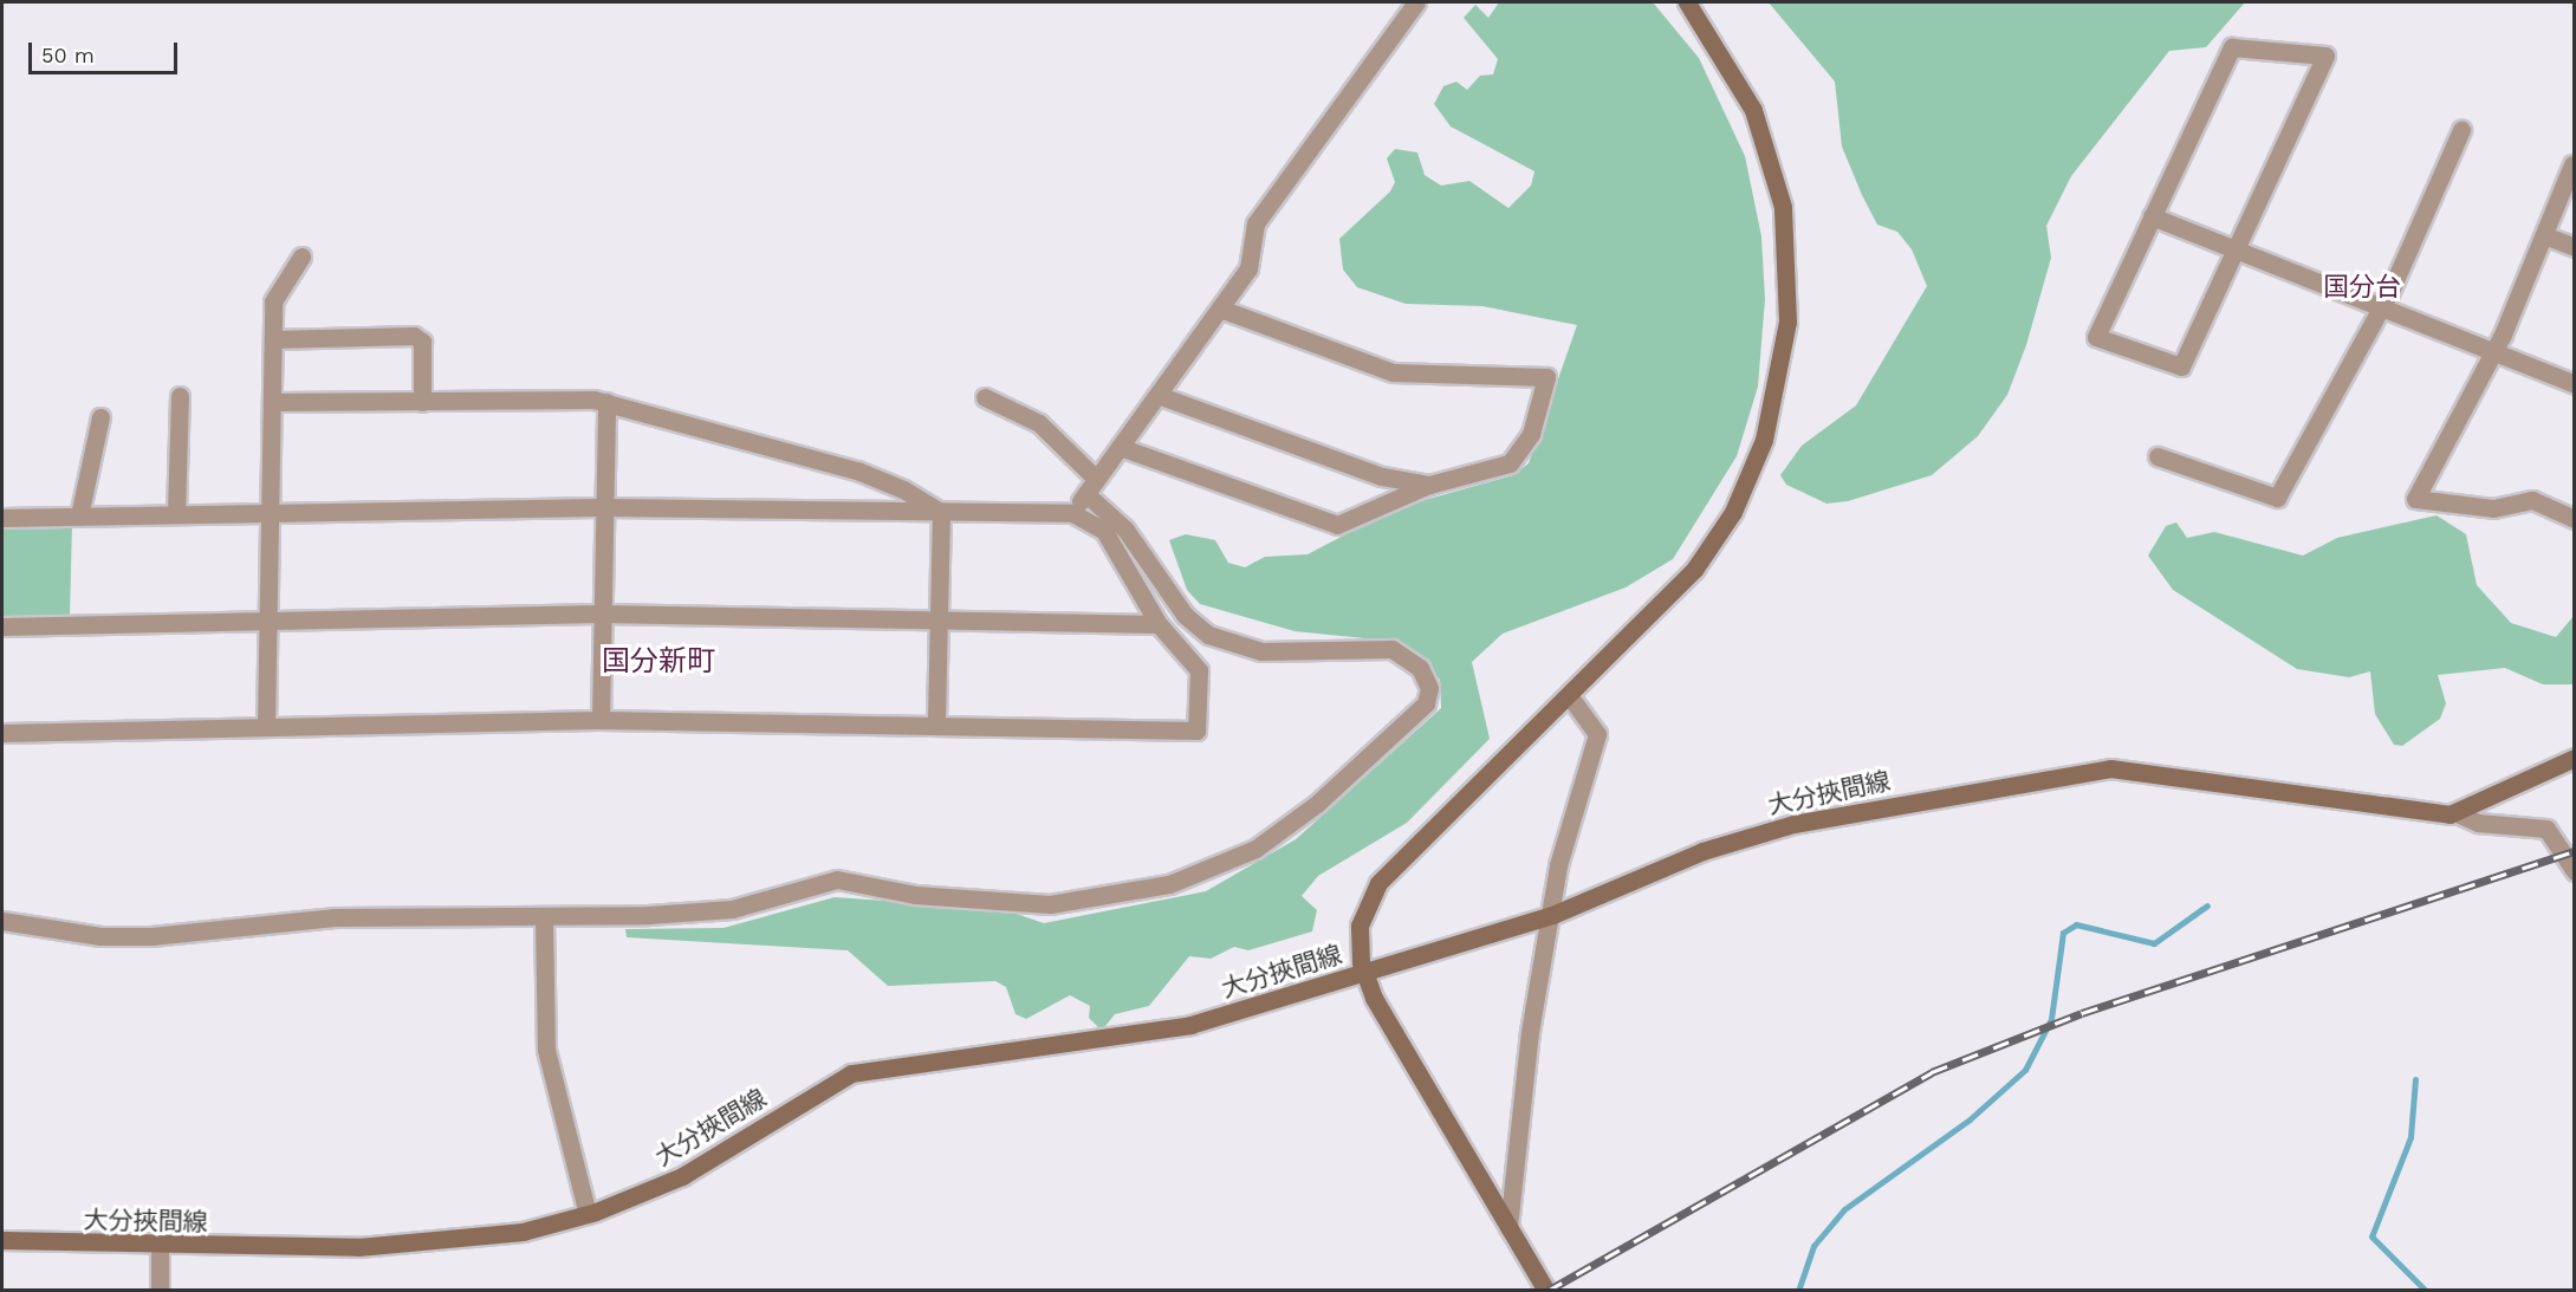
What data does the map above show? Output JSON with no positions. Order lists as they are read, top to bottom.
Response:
{
  "streets": {
    "main road": ["大分挾間線"]
  },
  "districts": ["国分台", "国分新町"],
  "scale_bar": "50 m"
}
